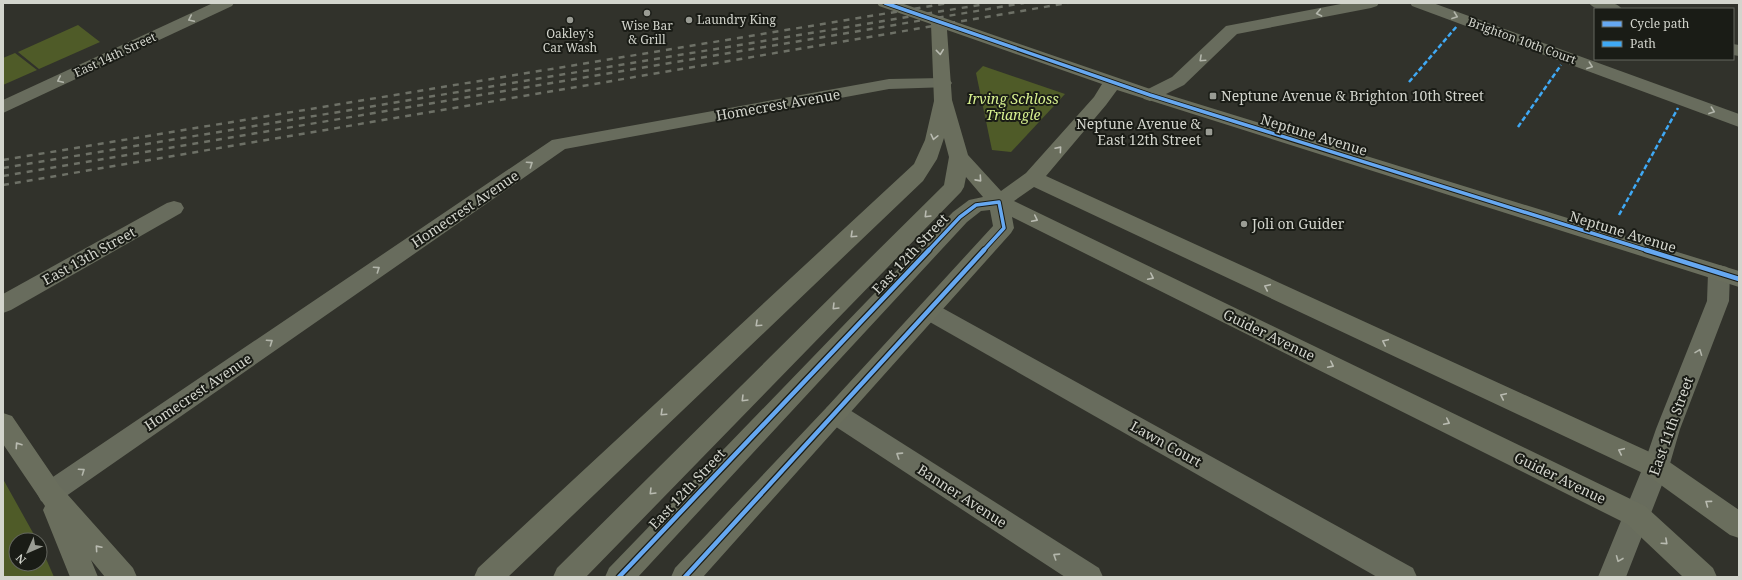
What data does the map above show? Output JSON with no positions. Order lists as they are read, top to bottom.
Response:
{
  "streets": {
    "main road": ["Neptune Avenue", "East 12th Street", "Guider Avenue"],
    "street": [
      "Brighton 10th Court",
      "East 14th Street",
      "Homecrest Avenue",
      "East 13th Street",
      "East 11th Street",
      "Lawn Court",
      "Banner Avenue"
    ]
  },
  "crossings": [
    ["Homecrest Avenue", "Guider Avenue"],
    ["Neptune Avenue", "East 12th Street"],
    ["Neptune Avenue", "Guider Avenue"],
    ["Neptune Avenue", "East 11th Street"],
    ["East 12th Street", "Guider Avenue"],
    ["Guider Avenue", "East 11th Street"]
  ],
  "one_way": [
    "Brighton 10th Court",
    "East 14th Street",
    "Homecrest Avenue",
    "Banner Avenue"
  ],
  "parks": ["Irving Schloss Triangle"],
  "places": {
    "other": [
      "Wise Bar & Grill",
      "Oakley's Car Wash",
      "Laundry King",
      "Joli on Guider"
    ],
    "transit": ["Neptune Avenue & Brighton 10th Street", "Neptune Avenue & East 12th Street"]
  },
  "legend": ["Cycle path", "Path"],
  "north": "bottom left"
}
